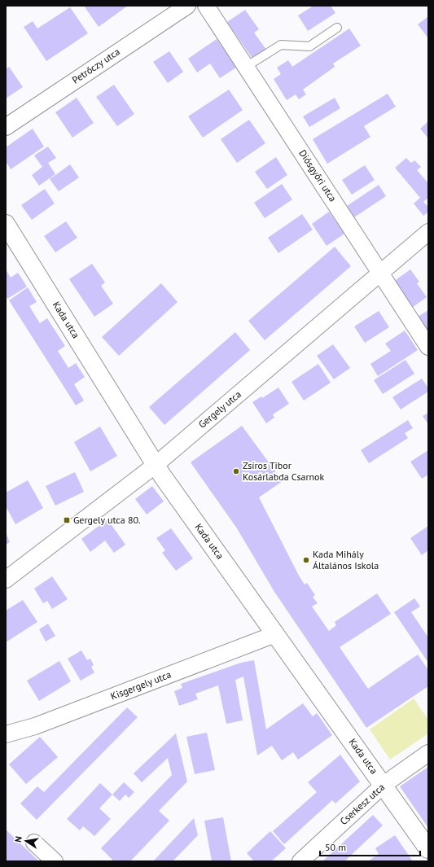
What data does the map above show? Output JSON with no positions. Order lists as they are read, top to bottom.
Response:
{
  "streets": {
    "street": [
      "Petrőczy utca",
      "Diósgyőri utca",
      "Kada utca",
      "Gergely utca",
      "Kisgergely utca",
      "Cserkesz utca"
    ]
  },
  "crossings": [
    ["Diósgyőri utca", "Gergely utca"],
    ["Kada utca", "Gergely utca"],
    ["Kada utca", "Kisgergely utca"],
    ["Kada utca", "Cserkesz utca"]
  ],
  "places": {
    "other": ["Zsíros Tibor Kosárlabda Csarnok", "Kada Mihály Általános Iskola"],
    "transit": ["Gergely utca 80."]
  },
  "scale_bar": "50 m",
  "north": "left"
}
